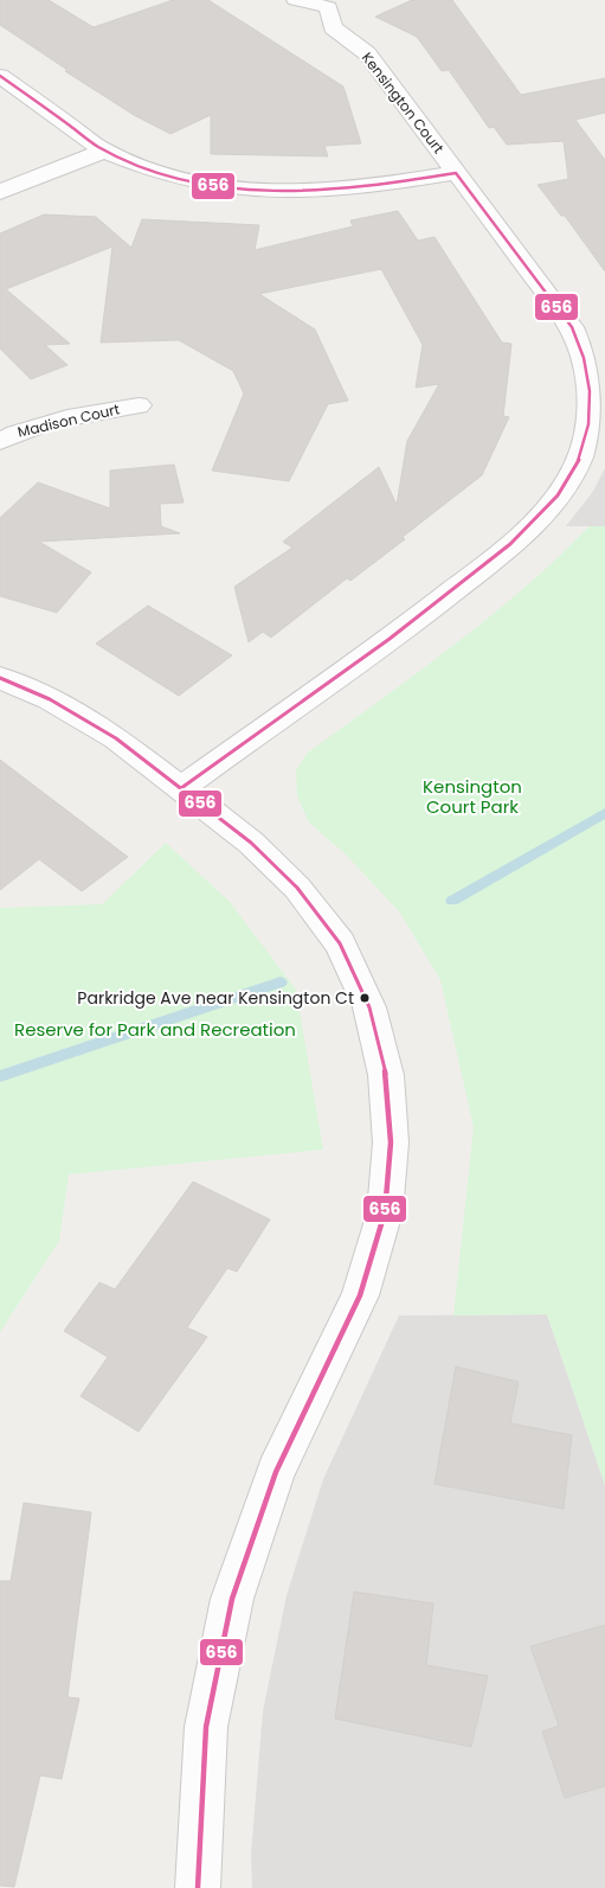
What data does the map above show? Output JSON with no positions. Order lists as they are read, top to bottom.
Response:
{
  "streets": {
    "street": ["Kensington Court", "Madison Court"]
  },
  "parks": ["Kensington Court Park", "Reserve for Park and Recreation"],
  "places": ["Parkridge Ave near Kensington Ct"],
  "lines": ["transit line 656"]
}
